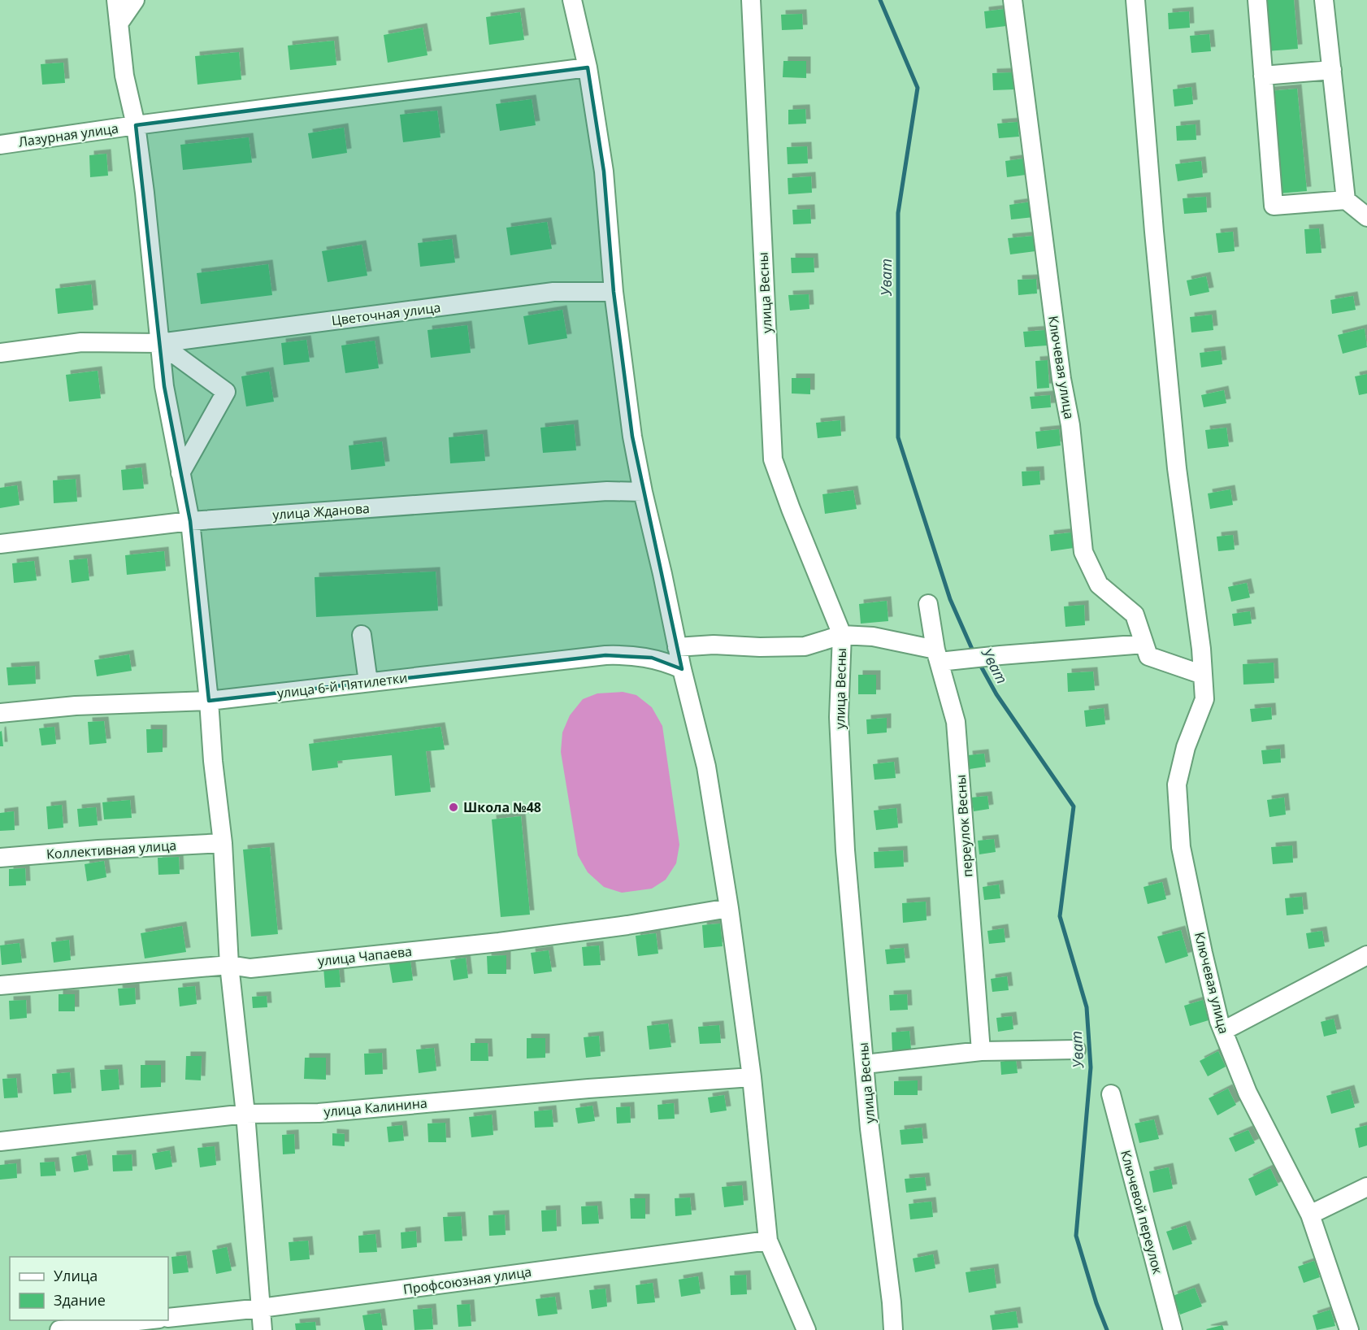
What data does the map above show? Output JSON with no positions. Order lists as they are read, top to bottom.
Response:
{
  "streets": {
    "street": [
      "Лазурная улица",
      "улица Весны",
      "Цветочная улица",
      "Ключевая улица",
      "улица Жданова",
      "улица 6-й Пятилетки",
      "переулок Весны",
      "Коллективная улица",
      "улица Чапаева",
      "улица Калинина",
      "Ключевой переулок",
      "Профсоюзная улица"
    ]
  },
  "water": ["Уват"],
  "places": ["Школа №48"],
  "legend": ["Улица", "Здание"]
}
